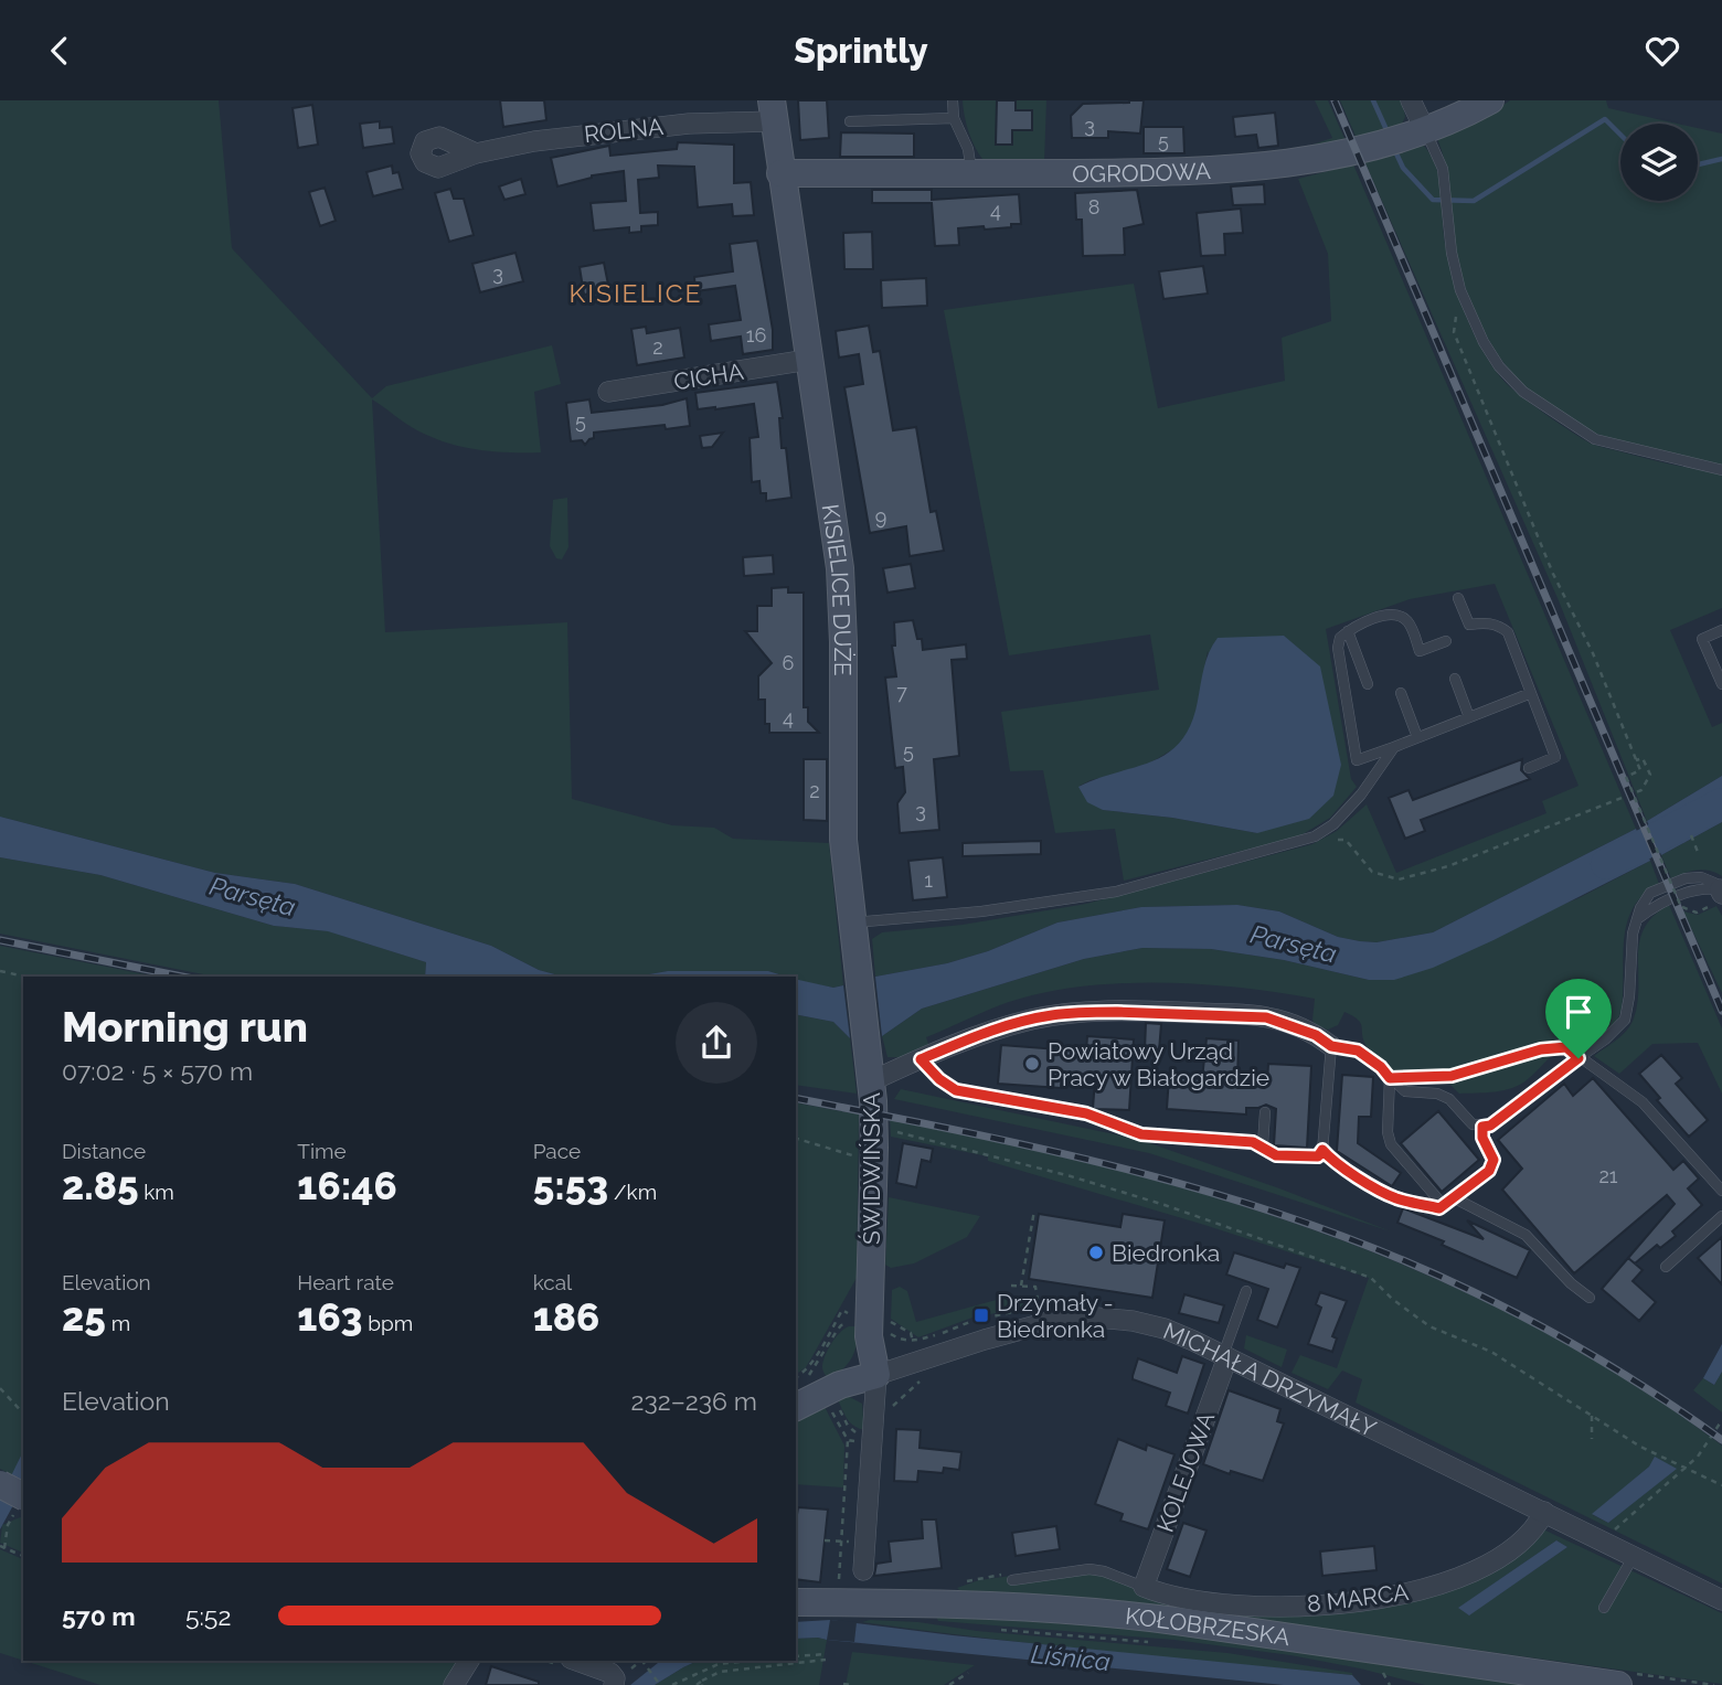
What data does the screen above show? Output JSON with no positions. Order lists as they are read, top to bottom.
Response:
{
  "streets": {
    "street": [
      "ROLNA",
      "OGRODOWA",
      "CICHA",
      "KISIELICE DUŻE",
      "ŚWIDWIŃSKA",
      "MICHAŁA DRZYMAŁY",
      "KOLEJOWA",
      "8 MARCA",
      "KOŁOBRZESKA"
    ]
  },
  "crossings": [
    ["ROLNA", "KISIELICE DUŻE"],
    ["OGRODOWA", "KISIELICE DUŻE"],
    ["CICHA", "KISIELICE DUŻE"],
    ["KISIELICE DUŻE", "ŚWIDWIŃSKA"],
    ["ŚWIDWIŃSKA", "MICHAŁA DRZYMAŁY"],
    ["MICHAŁA DRZYMAŁY", "KOLEJOWA"],
    ["MICHAŁA DRZYMAŁY", "8 MARCA"],
    ["KOLEJOWA", "8 MARCA"]
  ],
  "districts": ["KISIELICE"],
  "water": ["Parsęta", "Liśnica"],
  "places": {
    "other": ["Powiatowy Urząd Pracy w Białogardzie", "Biedronka"],
    "transit": ["Drzymały - Biedronka"]
  },
  "house_numbers": [
    "3",
    "5",
    "8",
    "4",
    "3",
    "16",
    "2",
    "5",
    "9",
    "6",
    "7",
    "4",
    "5",
    "2",
    "3",
    "1",
    "21"
  ],
  "page": {
    "header": "Sprintly",
    "heading": ["Morning run", "07:02 · 5 × 570 m"],
    "stats": [
      ["Distance", "2.85 km"],
      ["Time", "16:46"],
      ["Pace", "5:53 /km"],
      ["Elevation", "25 m"],
      ["Heart rate", "163 bpm"],
      ["kcal", "186"]
    ],
    "chart": ["Elevation", "232–236 m"],
    "list": [
      {
        "name": "570 m",
        "note": "5:52"
      }
    ]
  }
}
